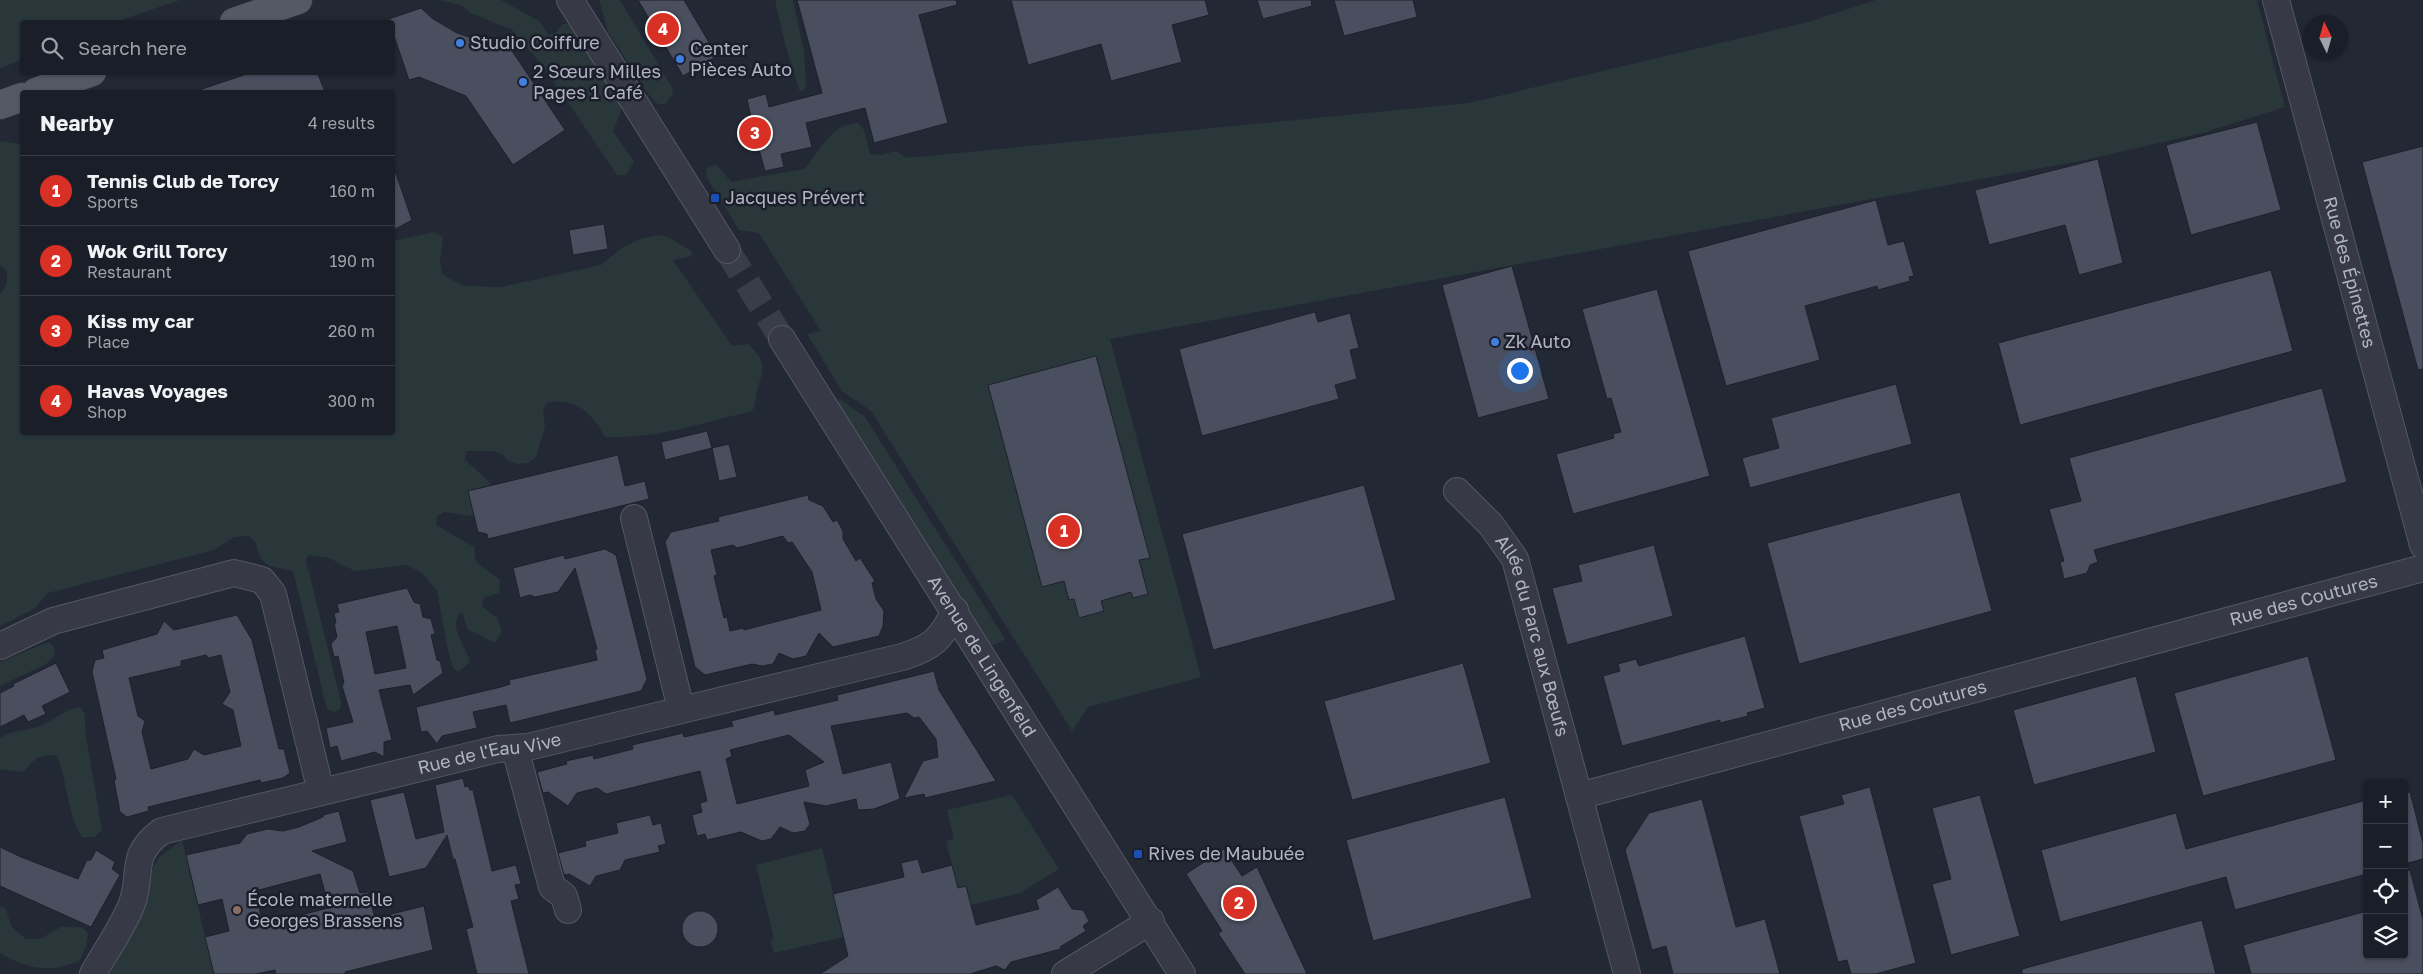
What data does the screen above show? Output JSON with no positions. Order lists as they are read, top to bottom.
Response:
{
  "streets": {
    "street": [
      "Rue des Épinettes",
      "Rue des Coutures",
      "Allée du Parc aux Bœufs",
      "Avenue de Lingenfeld",
      "Rue de l'Eau Vive"
    ]
  },
  "crossings": [
    ["Rue des Coutures", "Allée du Parc aux Bœufs"],
    ["Avenue de Lingenfeld", "Rue de l'Eau Vive"]
  ],
  "places": {
    "other": [
      "Studio Coiffure",
      "Center Pièces Auto",
      "2 Sœurs Milles Pages 1 Café",
      "Zk Auto",
      "École maternelle Georges Brassens"
    ],
    "transit": ["Jacques Prévert", "Rives de Maubuée"]
  },
  "north": "top",
  "page": {
    "pins": [
      "4",
      "3",
      "1",
      "2"
    ],
    "search": "Search here",
    "heading": ["Nearby", "4 results"],
    "list": [
      {
        "mark": "1",
        "name": "Tennis Club de Torcy",
        "note": "Sports",
        "value": "160 m"
      },
      {
        "mark": "2",
        "name": "Wok Grill Torcy",
        "note": "Restaurant",
        "value": "190 m"
      },
      {
        "mark": "3",
        "name": "Kiss my car",
        "note": "Place",
        "value": "260 m"
      },
      {
        "mark": "4",
        "name": "Havas Voyages",
        "note": "Shop",
        "value": "300 m"
      }
    ],
    "map_buttons": ["+", "−"]
  }
}
